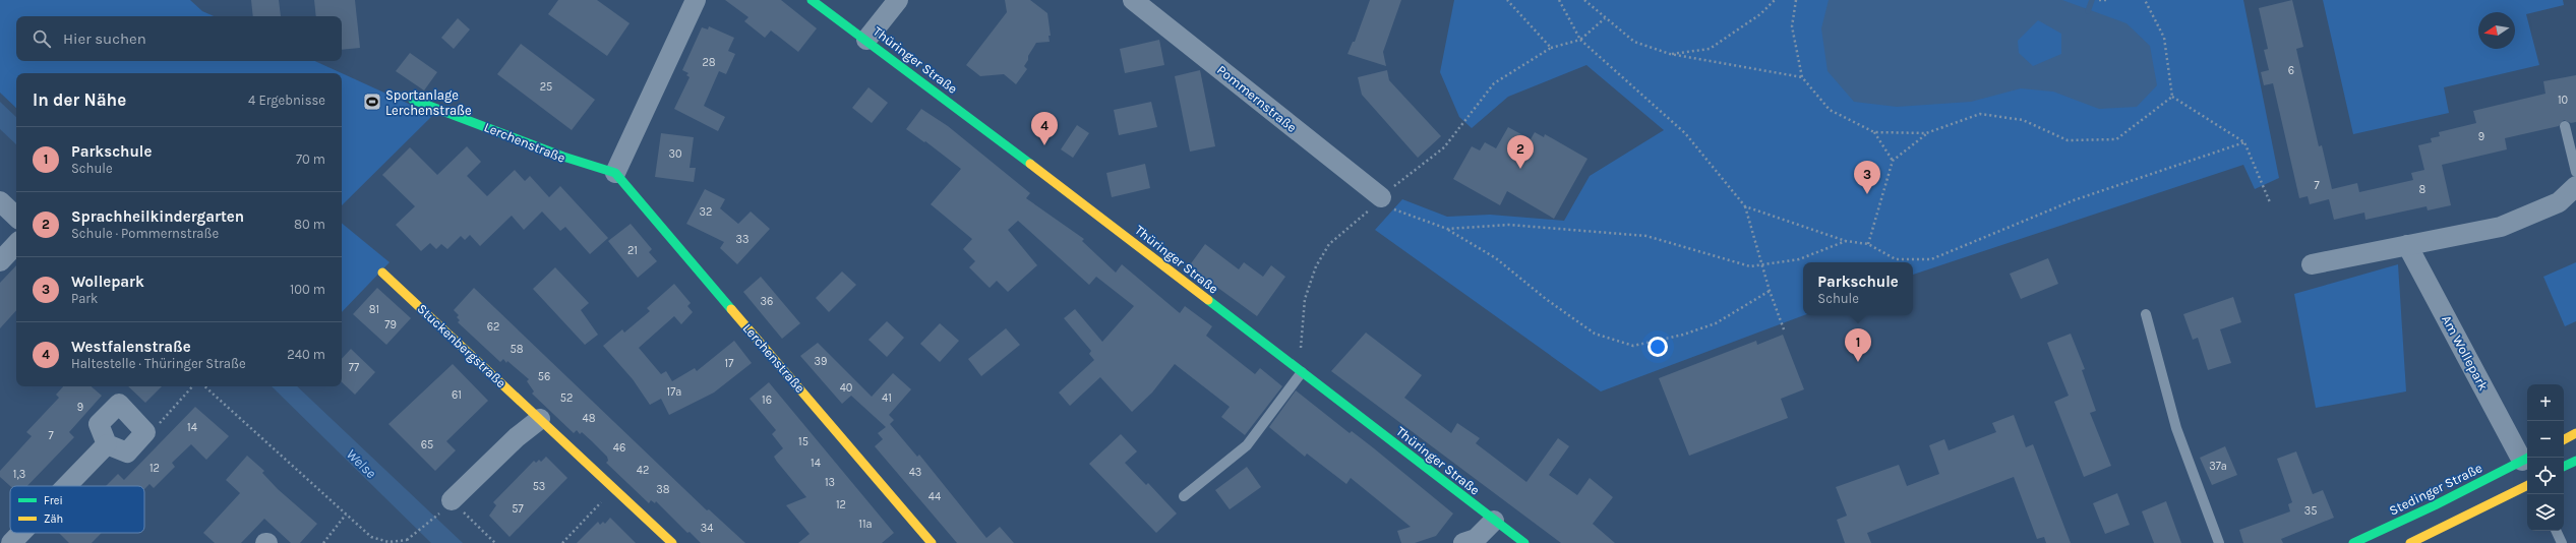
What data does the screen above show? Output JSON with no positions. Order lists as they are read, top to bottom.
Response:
{
  "streets": {
    "street": [
      "Thüringer Straße",
      "Pommernstraße",
      "Lerchenstraße",
      "Stuckenbergstraße",
      "Am Wollepark",
      "Stedinger Straße"
    ]
  },
  "crossings": [
    ["Am Wollepark", "Stedinger Straße"]
  ],
  "water": ["Welse"],
  "places": {
    "sports": ["Sportanlage Lerchenstraße"]
  },
  "house_numbers": [
    "28",
    "6",
    "25",
    "10",
    "9",
    "30",
    "7",
    "8",
    "32",
    "33",
    "21",
    "36",
    "81",
    "79",
    "62",
    "58",
    "39",
    "17",
    "77",
    "56",
    "40",
    "17a",
    "61",
    "52",
    "41",
    "16",
    "9",
    "48",
    "14",
    "7",
    "15",
    "65",
    "46",
    "14",
    "37a",
    "12",
    "42",
    "43",
    "1,3",
    "13",
    "53",
    "38",
    "44",
    "12",
    "57",
    "35",
    "11a",
    "34"
  ],
  "legend": ["Frei", "Zäh"],
  "north": "left",
  "page": {
    "search": "Hier suchen",
    "heading": ["In der Nähe", "4 Ergebnisse"],
    "pins": [
      "4",
      "2",
      "3",
      "1"
    ],
    "list": [
      {
        "mark": "1",
        "name": "Parkschule",
        "note": "Schule",
        "value": "70 m"
      },
      {
        "mark": "2",
        "name": "Sprachheilkindergarten",
        "note": "Schule · Pommernstraße",
        "value": "80 m"
      },
      {
        "mark": "3",
        "name": "Wollepark",
        "note": "Park",
        "value": "100 m"
      },
      {
        "mark": "4",
        "name": "Westfalenstraße",
        "note": "Haltestelle · Thüringer Straße",
        "value": "240 m"
      }
    ],
    "popup": ["Parkschule", "Schule"],
    "map_buttons": ["+", "−"]
  }
}
